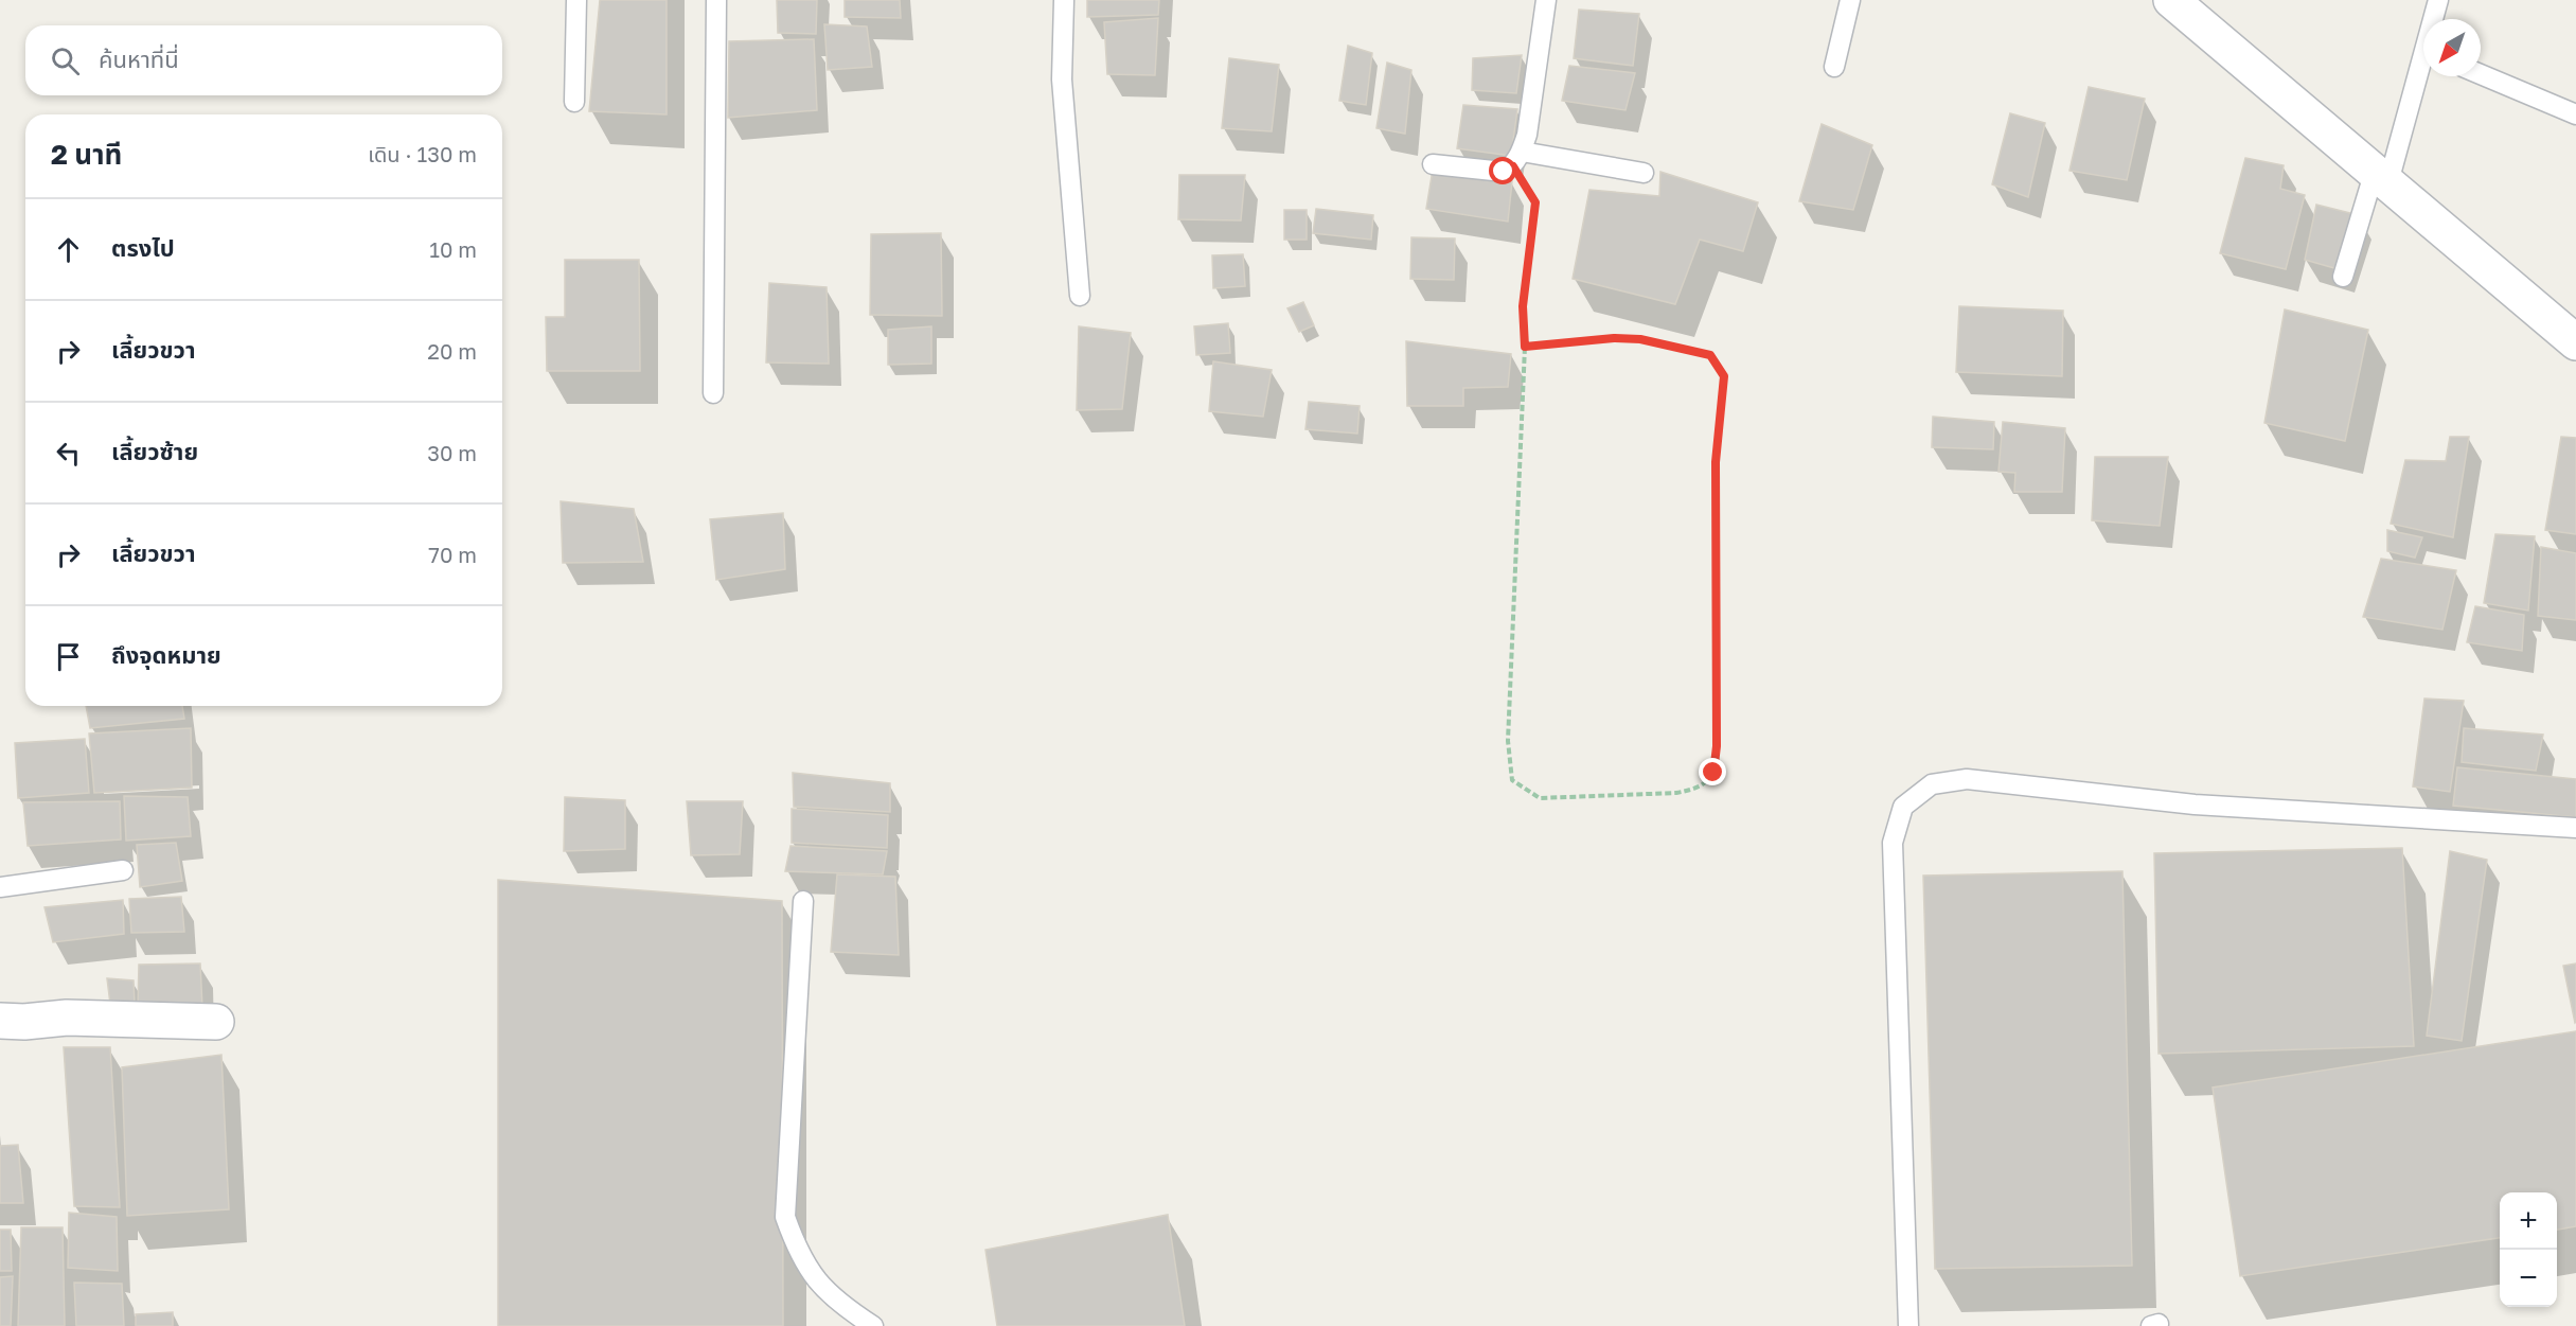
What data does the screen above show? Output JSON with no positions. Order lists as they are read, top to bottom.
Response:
{
  "north": "bottom left",
  "page": {
    "search": "ค้นหาที่นี่",
    "heading": ["2 นาที", "เดิน · 130 m"],
    "list": [
      ["ตรงไป", "10 m"],
      ["เลี้ยวขวา", "20 m"],
      ["เลี้ยวซ้าย", "30 m"],
      ["เลี้ยวขวา", "70 m"],
      "ถึงจุดหมาย"
    ],
    "map_buttons": ["+", "−"]
  }
}
